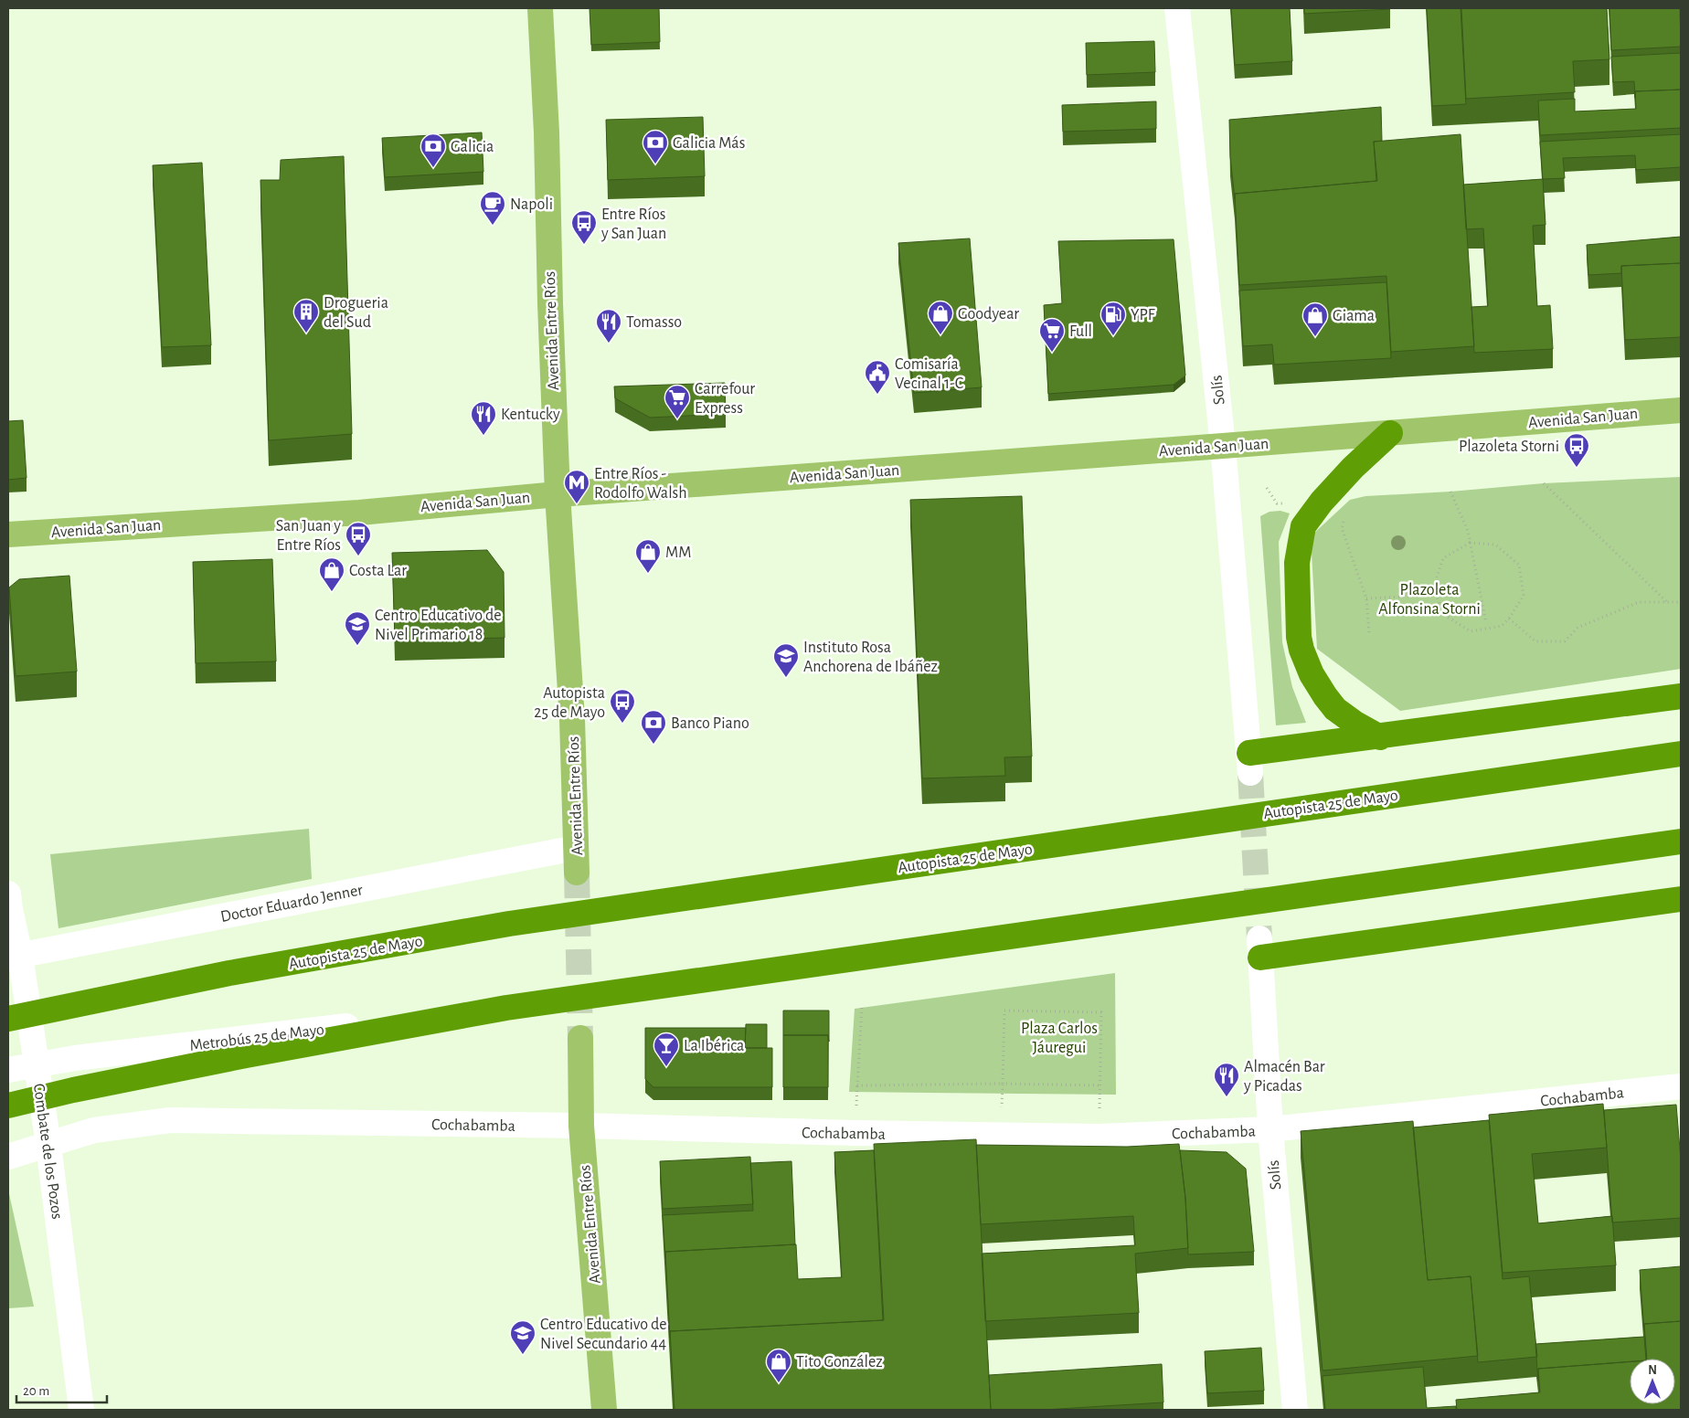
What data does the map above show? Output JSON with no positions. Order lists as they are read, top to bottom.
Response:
{
  "streets": {
    "highway": ["Autopista 25 de Mayo"],
    "main road": ["Avenida Entre Ríos", "Avenida San Juan"],
    "street": [
      "Solís",
      "Doctor Eduardo Jenner",
      "Metrobús 25 de Mayo",
      "Cochabamba",
      "Combate de los Pozos"
    ]
  },
  "crossings": [
    ["Avenida Entre Ríos", "Avenida San Juan"],
    ["Avenida Entre Ríos", "Doctor Eduardo Jenner"],
    ["Avenida Entre Ríos", "Cochabamba"],
    ["Solís", "Avenida San Juan"],
    ["Solís", "Cochabamba"],
    ["Doctor Eduardo Jenner", "Combate de los Pozos"],
    ["Cochabamba", "Combate de los Pozos"]
  ],
  "parks": ["Plazoleta Alfonsina Storni", "Plaza Carlos Jáuregui"],
  "places": {
    "bank": ["Galicia Más", "Galicia", "Banco Piano"],
    "cafe": ["Napoli"],
    "bus stop": [
      "Entre Ríos y San Juan",
      "Plazoleta Storni",
      "San Juan y Entre Ríos",
      "Autopista 25 de Mayo"
    ],
    "building": ["Drogueria del Sud"],
    "shop": [
      "Goodyear",
      "Giama",
      "MM",
      "Costa Lar",
      "Tito González"
    ],
    "fuel station": ["YPF"],
    "restaurant": ["Tomasso", "Kentucky", "Almacén Bar y Picadas"],
    "supermarket": ["Full", "Carrefour Express"],
    "public building": ["Comisaría Vecinal 1-C"],
    "metro station": ["Entre Ríos - Rodolfo Walsh"],
    "school or university": ["Centro Educativo de Nivel Primario 18", "Instituto Rosa Anchorena de Ibáñez", "Centro Educativo de Nivel Secundario 44"],
    "bar": ["La Ibérica"]
  },
  "scale_bar": "20 m",
  "north": "top"
}
